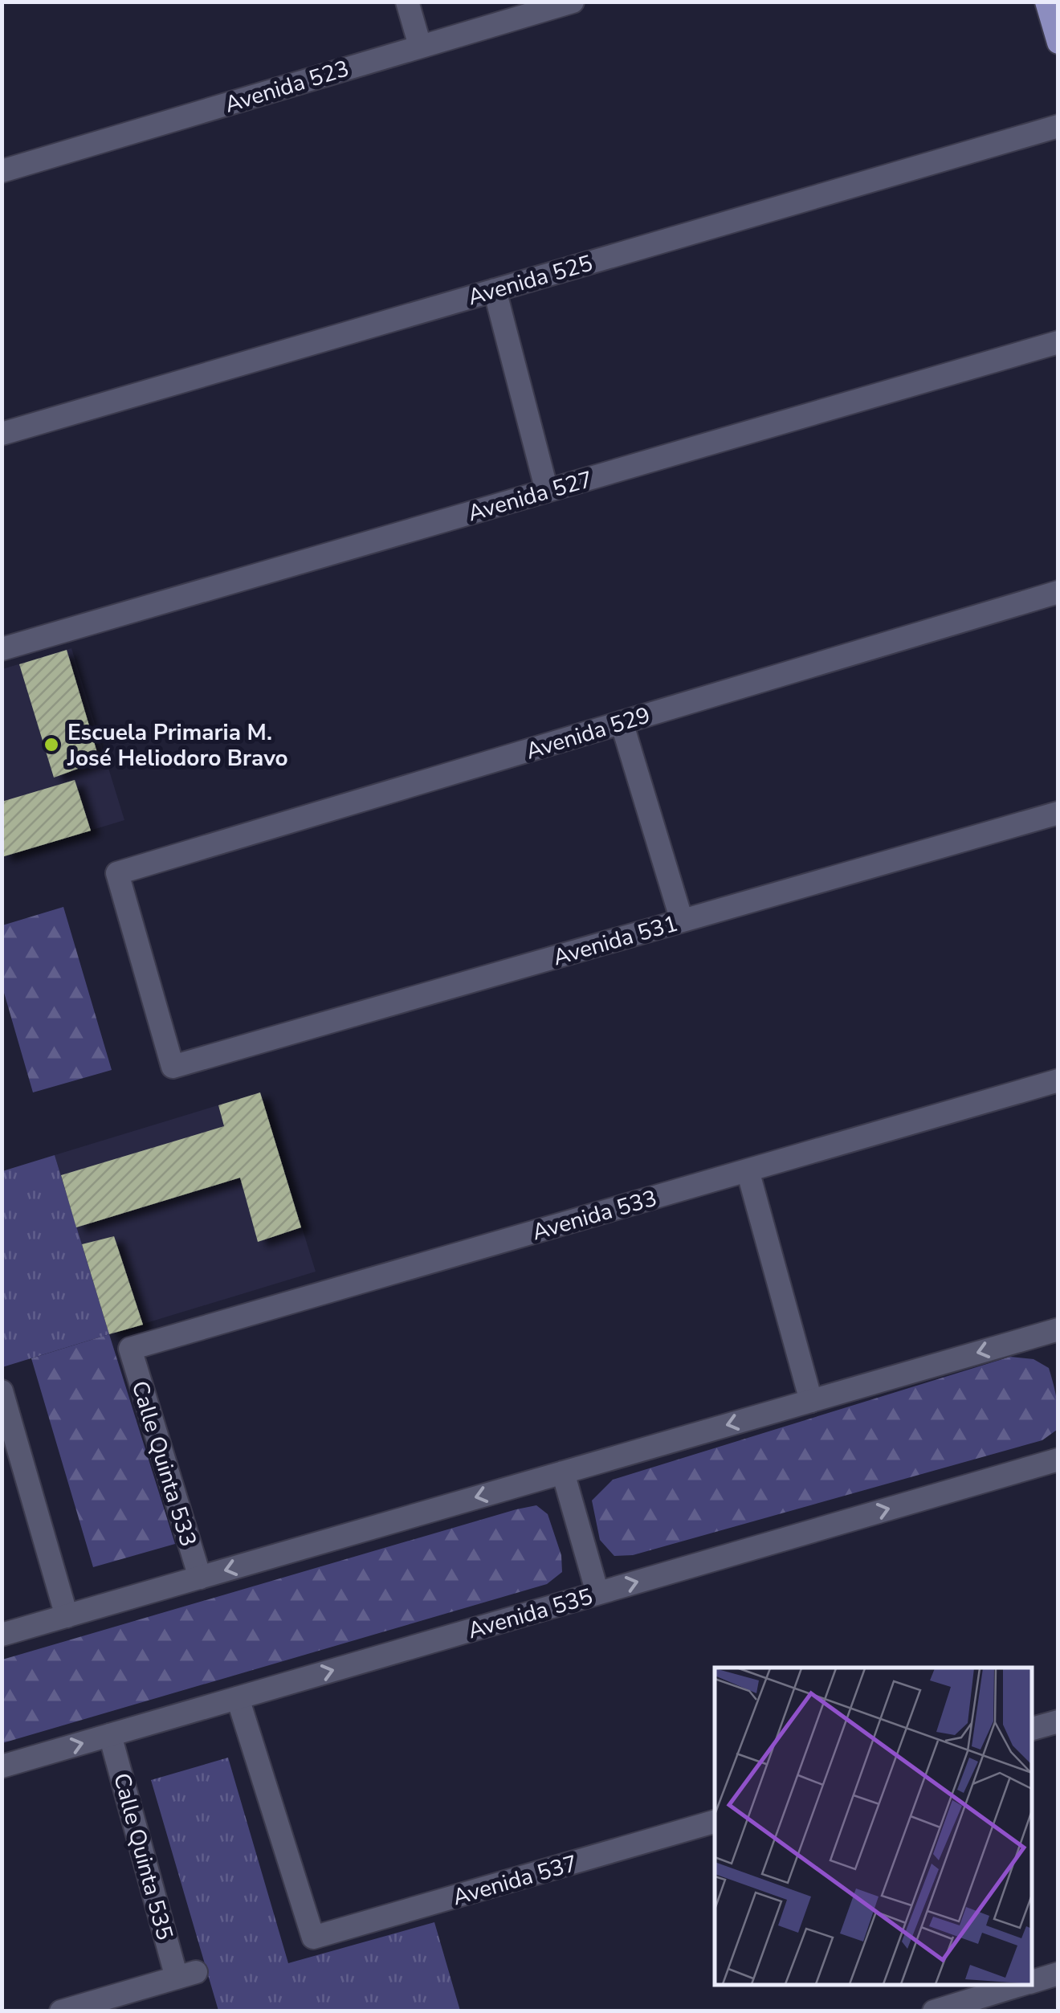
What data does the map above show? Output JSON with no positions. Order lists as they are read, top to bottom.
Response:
{
  "streets": {
    "street": [
      "Avenida 523",
      "Avenida 525",
      "Avenida 527",
      "Avenida 529",
      "Avenida 531",
      "Avenida 533",
      "Calle Quinta 533",
      "Avenida 535",
      "Calle Quinta 535",
      "Avenida 537"
    ]
  },
  "crossings": [
    ["Avenida 529", "Avenida 531"],
    ["Avenida 533", "Calle Quinta 533"],
    ["Avenida 535", "Calle Quinta 535"],
    ["Avenida 535", "Avenida 537"]
  ],
  "places": ["Escuela Primaria M. José Heliodoro Bravo"]
}
